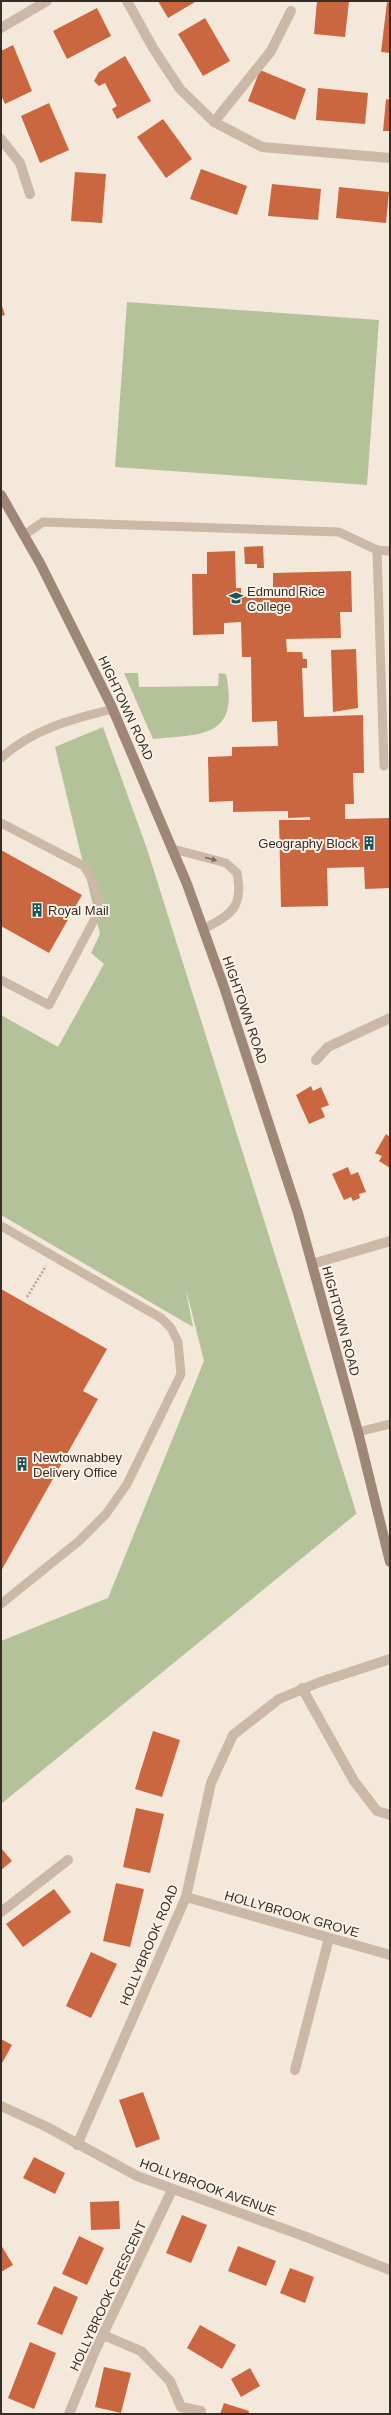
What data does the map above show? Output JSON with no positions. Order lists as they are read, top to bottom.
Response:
{
  "streets": {
    "main road": ["HIGHTOWN ROAD"],
    "street": [
      "HOLLYBROOK GROVE",
      "HOLLYBROOK ROAD",
      "HOLLYBROOK AVENUE",
      "HOLLYBROOK CRESCENT"
    ]
  },
  "crossings": [
    ["HOLLYBROOK GROVE", "HOLLYBROOK ROAD"],
    ["HOLLYBROOK ROAD", "HOLLYBROOK AVENUE"],
    ["HOLLYBROOK AVENUE", "HOLLYBROOK CRESCENT"]
  ],
  "places": {
    "school or university": ["Edmund Rice College"],
    "building": ["Geography Block", "Royal Mail", "Newtownabbey Delivery Office"]
  }
}
